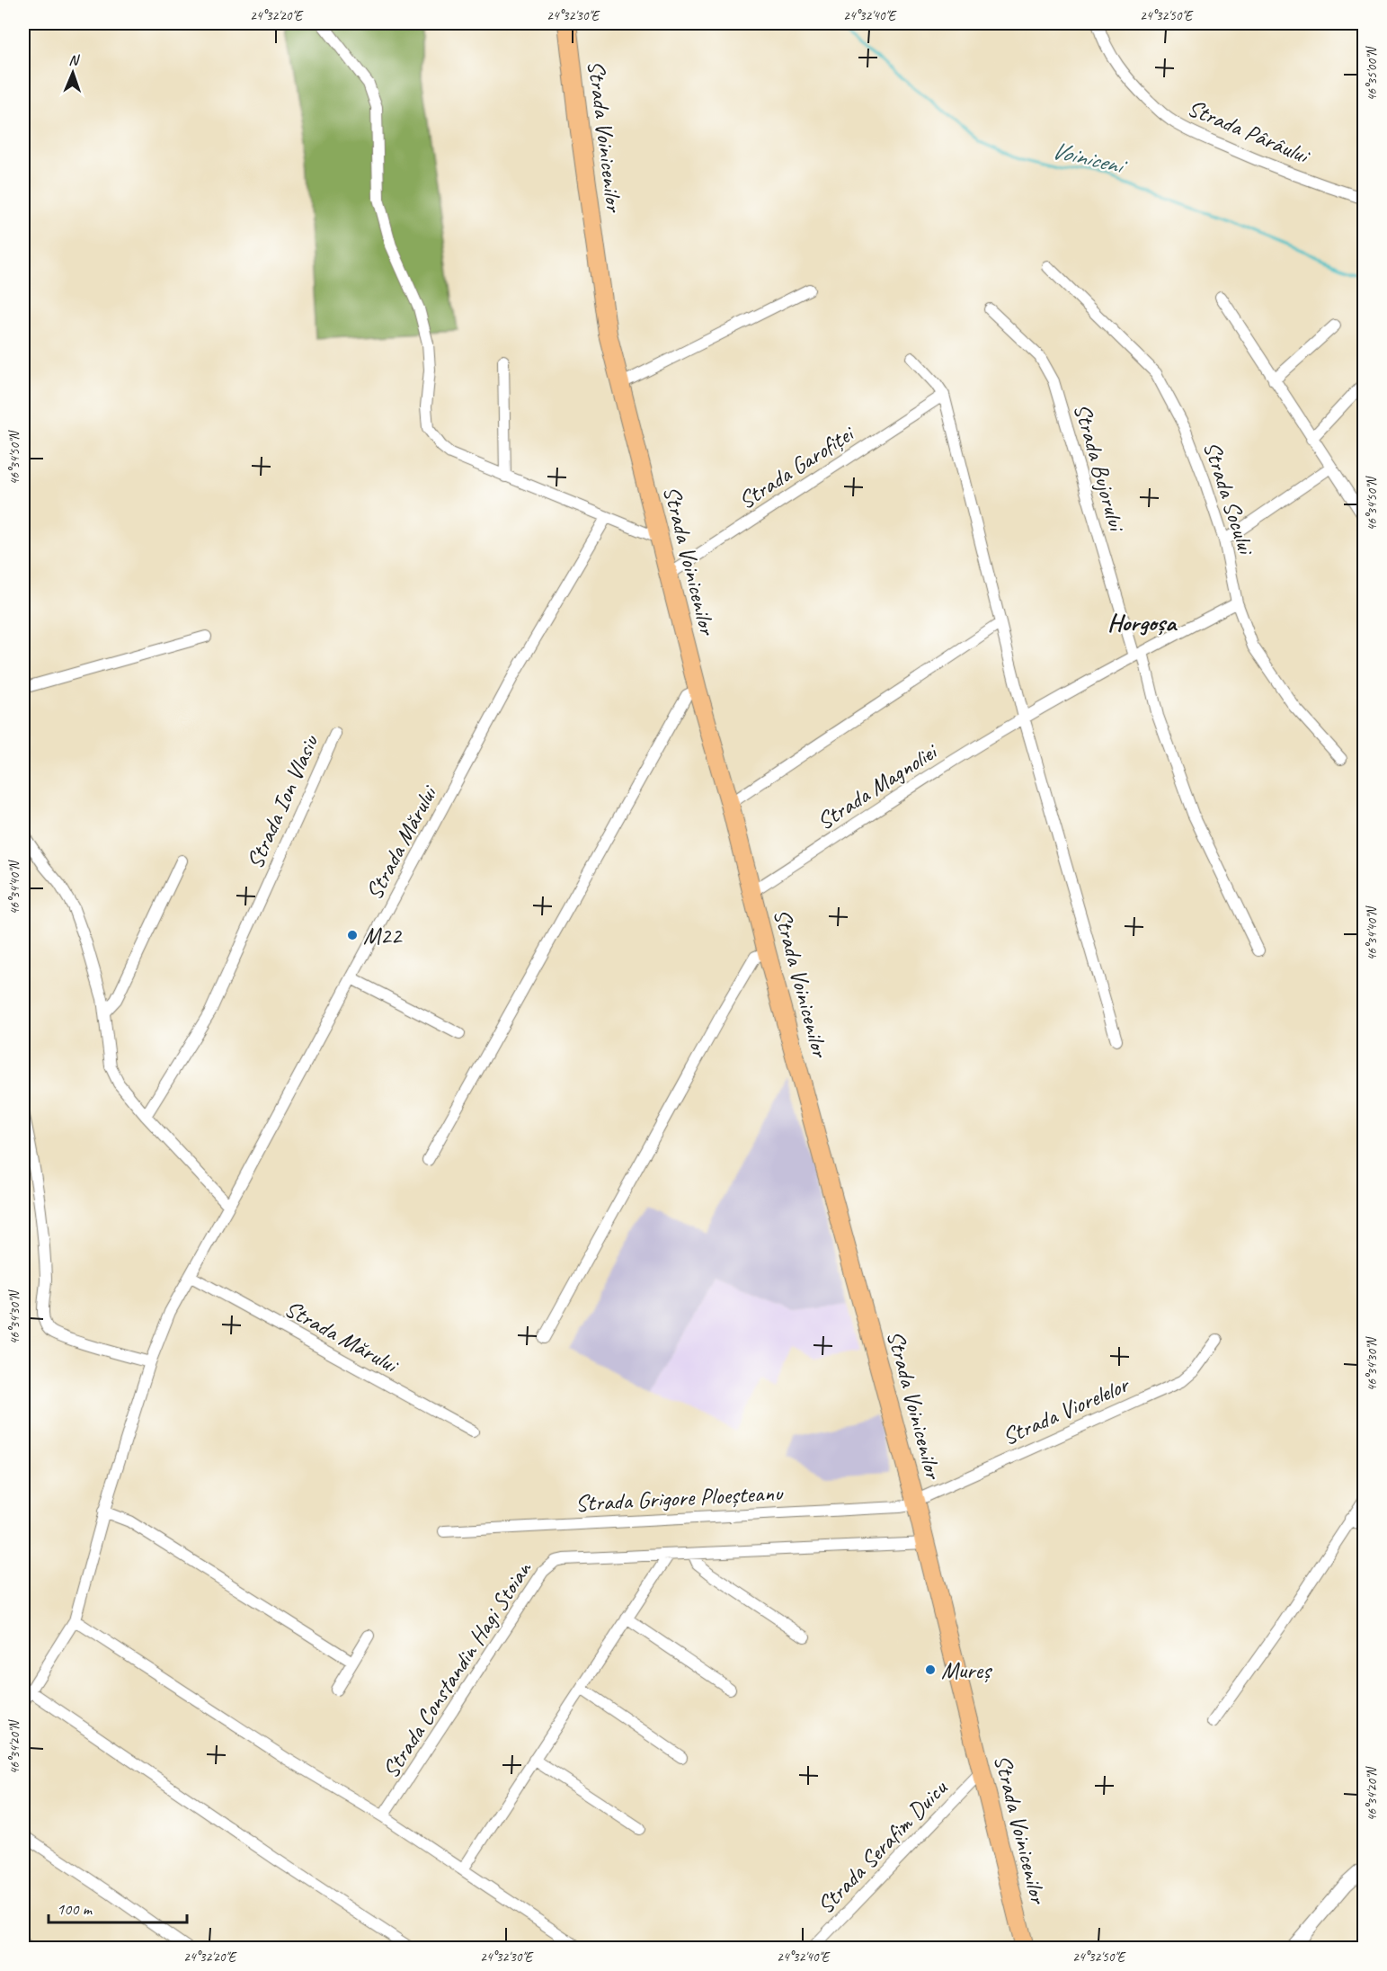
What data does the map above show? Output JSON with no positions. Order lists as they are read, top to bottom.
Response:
{
  "streets": {
    "main road": ["Strada Voinicenilor"],
    "street": [
      "Strada Pârâului",
      "Strada Bujorului",
      "Strada Garofiței",
      "Strada Socului",
      "Strada Magnoliei",
      "Strada Ion Vlasiu",
      "Strada Mărului",
      "Strada Viorelelor",
      "Strada Grigore Ploeșteanu",
      "Strada Constandin Hagi Stoian",
      "Strada Serafim Duicu"
    ]
  },
  "crossings": [
    ["Strada Voinicenilor", "Strada Garofiței"],
    ["Strada Voinicenilor", "Strada Magnoliei"],
    ["Strada Voinicenilor", "Strada Viorelelor"],
    ["Strada Voinicenilor", "Strada Grigore Ploeșteanu"],
    ["Strada Voinicenilor", "Strada Constandin Hagi Stoian"],
    ["Strada Voinicenilor", "Strada Serafim Duicu"],
    ["Strada Bujorului", "Strada Magnoliei"],
    ["Strada Socului", "Strada Magnoliei"],
    ["Strada Viorelelor", "Strada Grigore Ploeșteanu"]
  ],
  "districts": ["Horgoșa"],
  "water": ["Voiniceni"],
  "places": ["M22", "Mureș"],
  "scale_bar": "100 m",
  "north": "top",
  "coordinates": [
    "24°32'20\"E",
    "24°32'30\"E",
    "24°32'40\"E",
    "24°32'50\"E",
    "46°35'00\"N",
    "46°34'50\"N",
    "46°34'40\"N",
    "46°34'30\"N",
    "46°34'20\"N"
  ]
}
